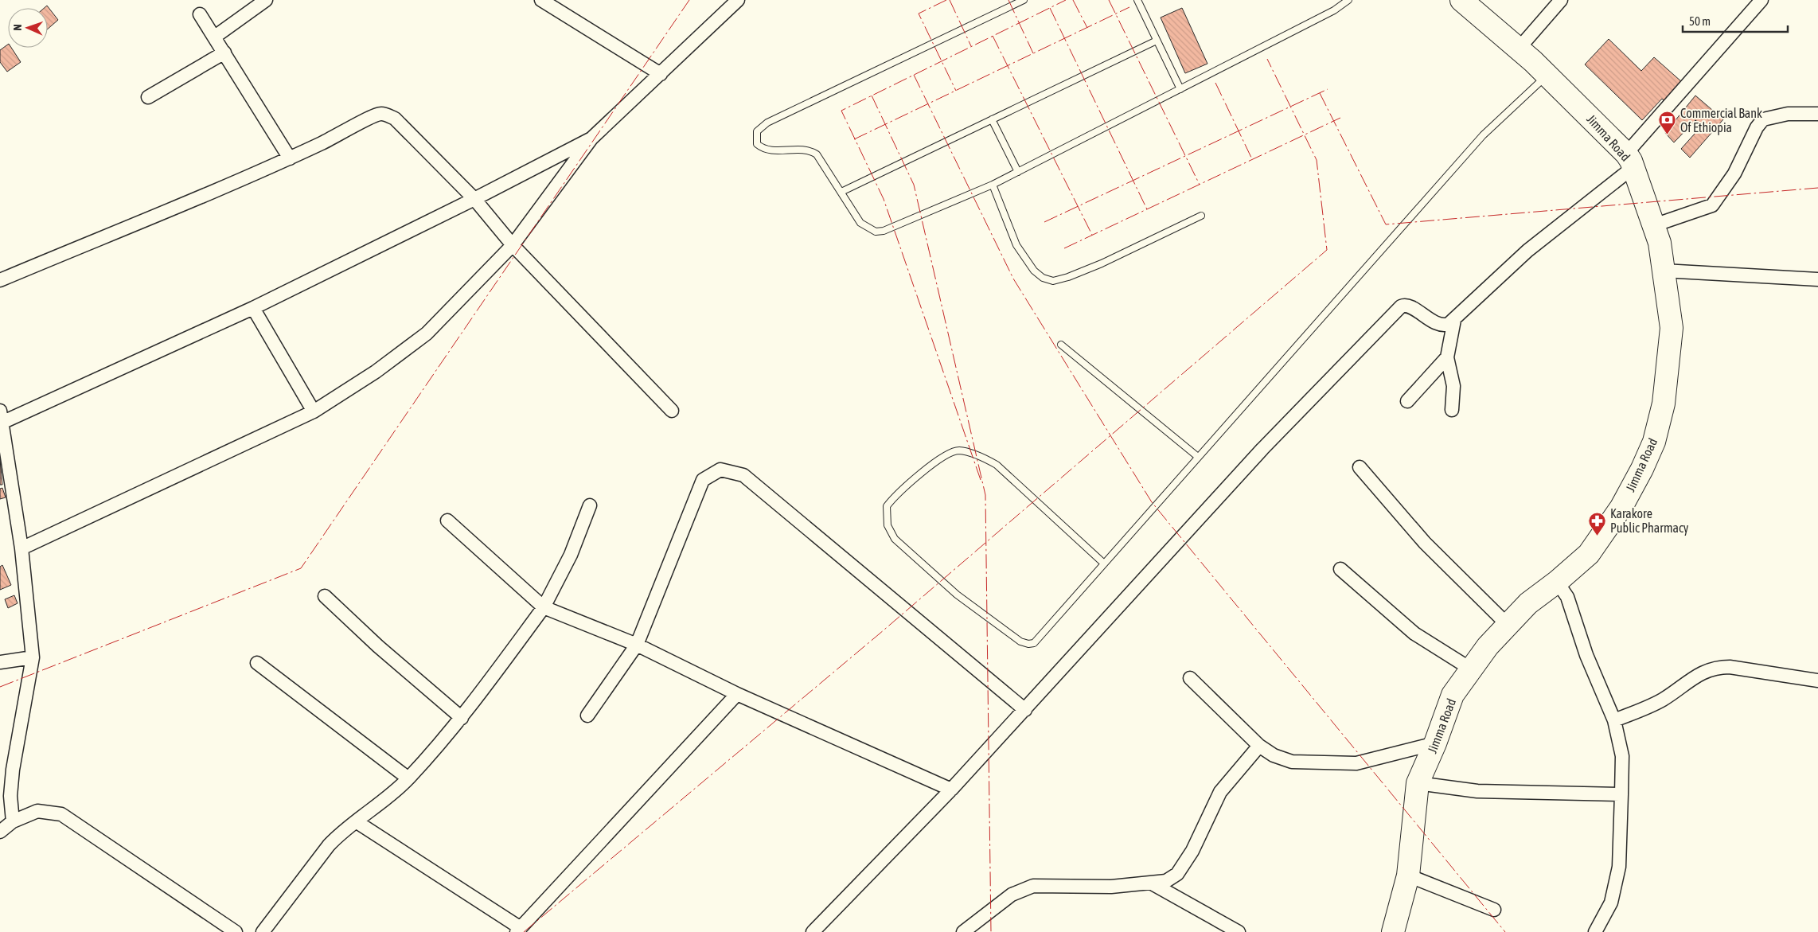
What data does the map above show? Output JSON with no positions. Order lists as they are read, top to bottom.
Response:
{
  "streets": {
    "highway": ["Jimma Road"]
  },
  "places": {
    "bank": ["Commercial Bank Of Ethiopia"],
    "pharmacy": ["Karakore Public Pharmacy"]
  },
  "scale_bar": "50 m",
  "north": "left"
}
